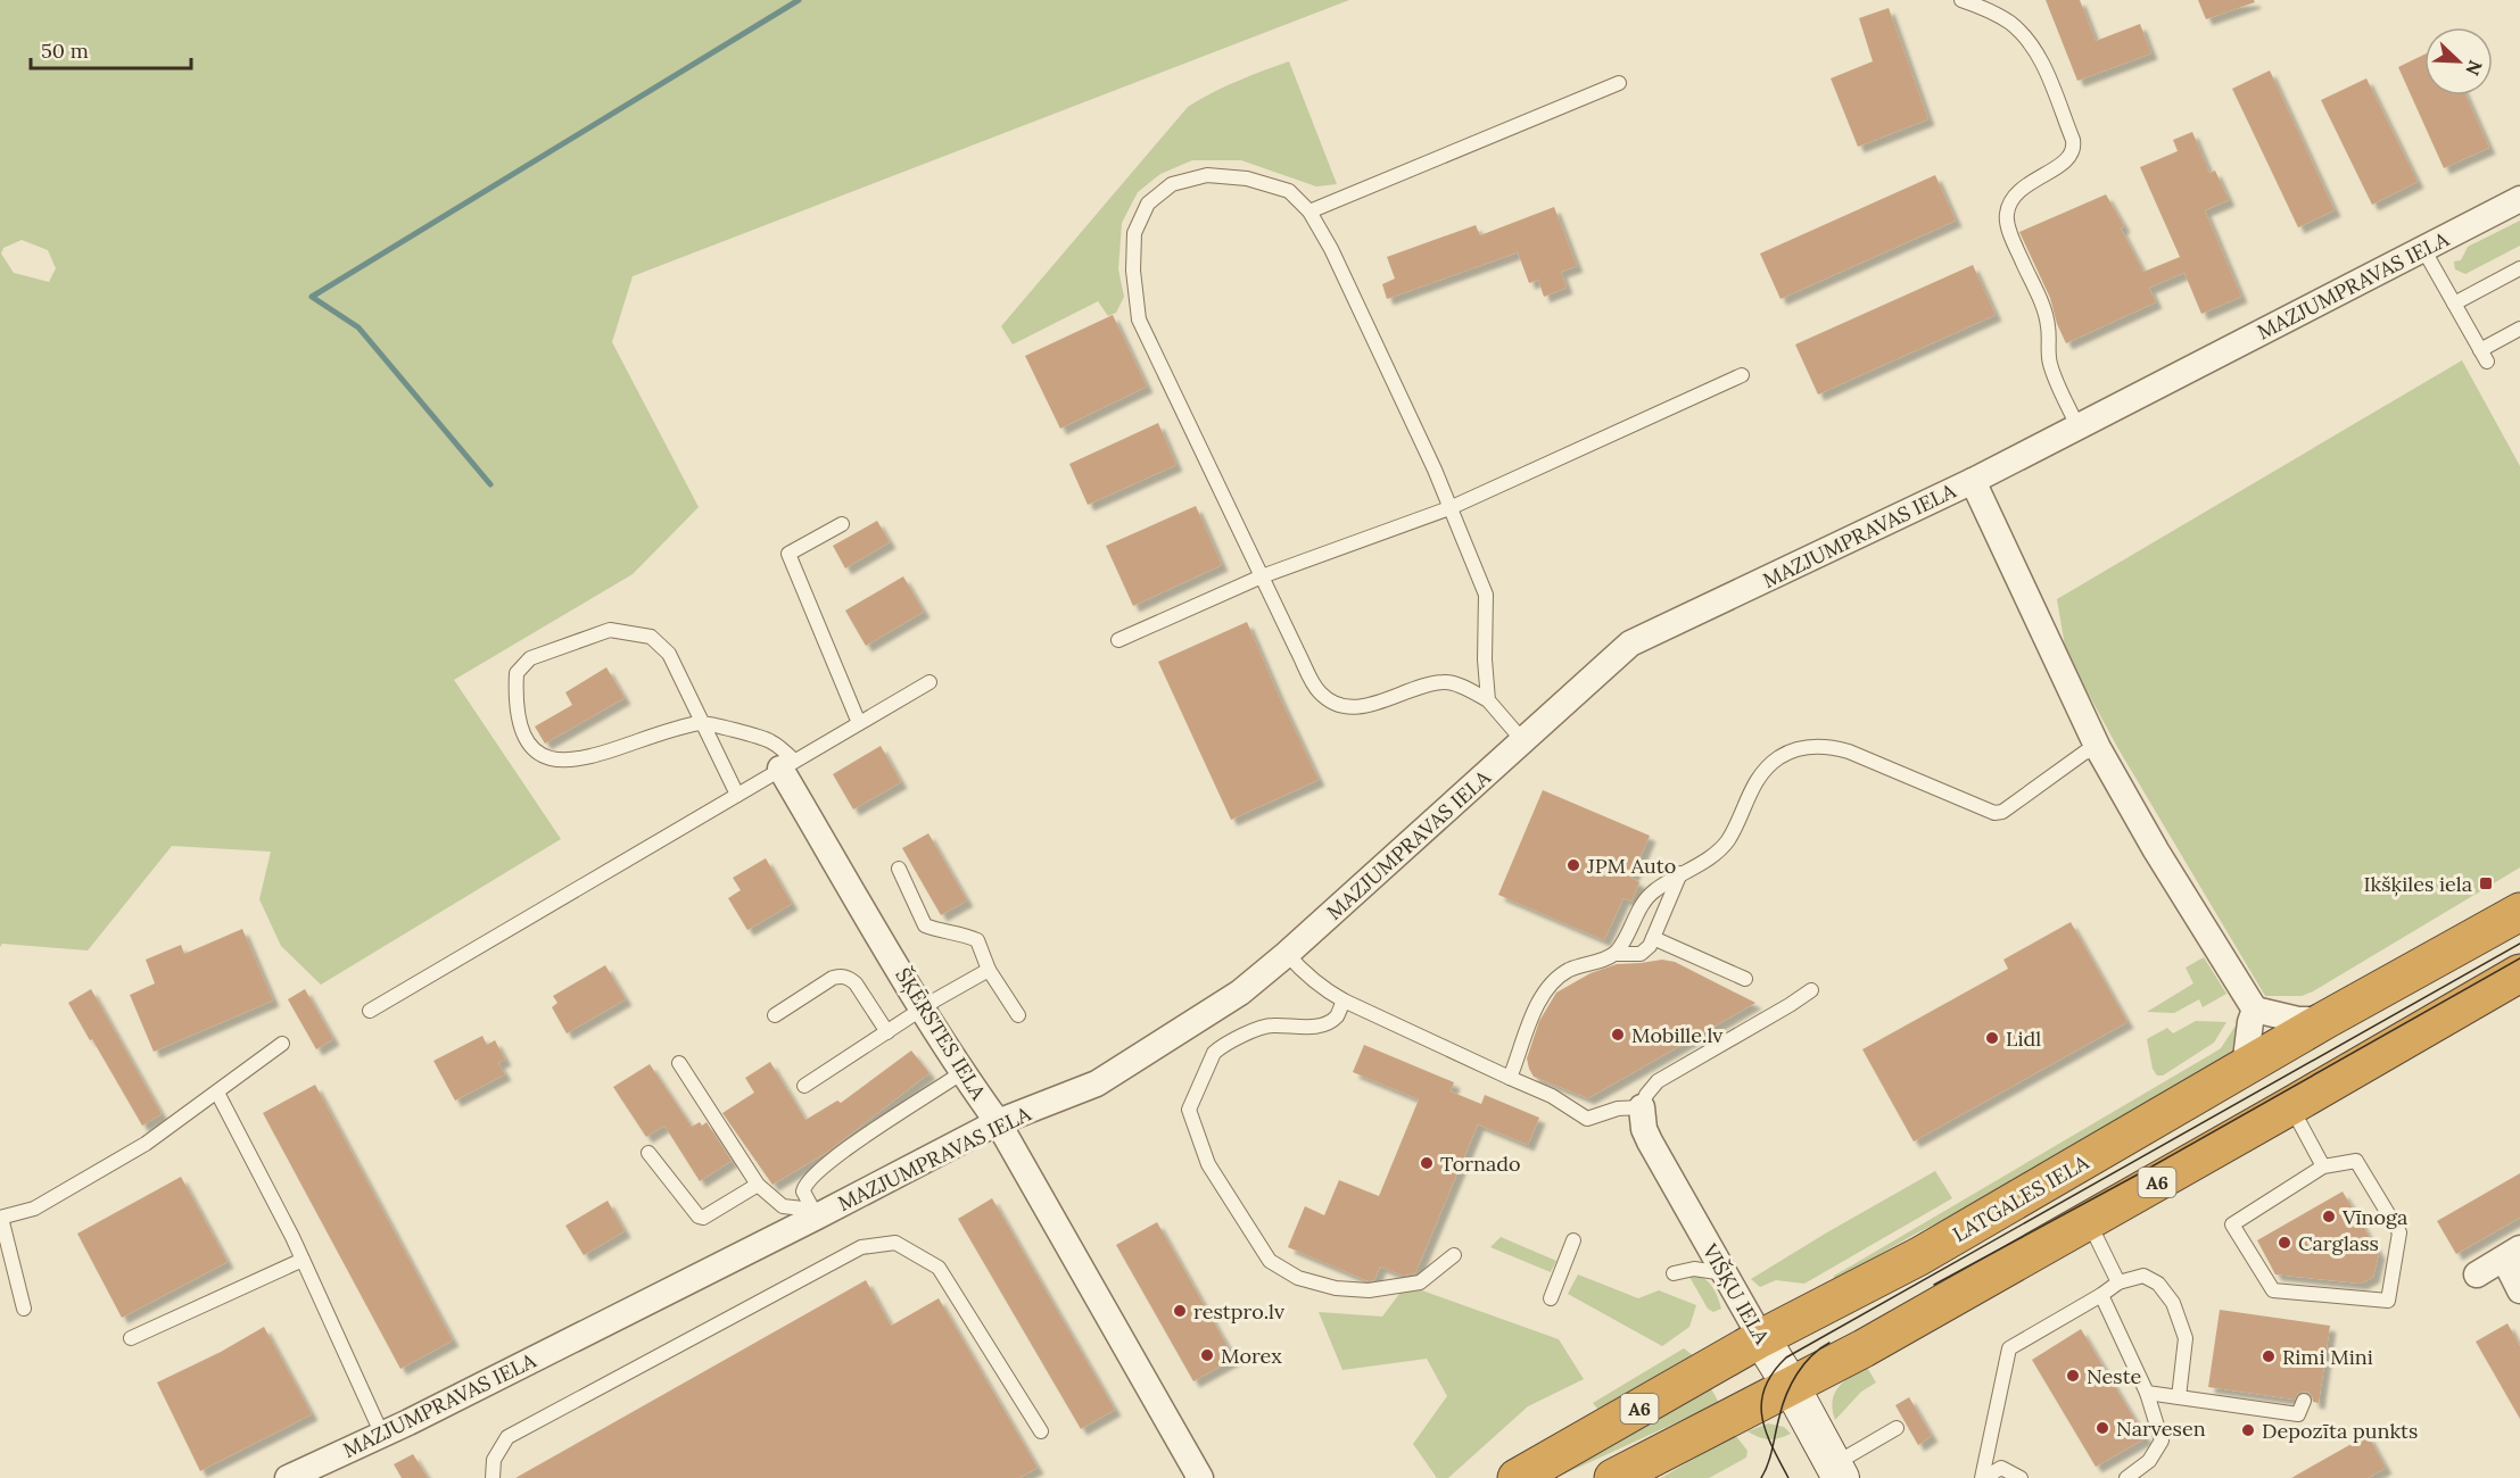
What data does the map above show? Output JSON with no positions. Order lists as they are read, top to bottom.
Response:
{
  "streets": {
    "highway": ["A6", "LATGALES IELA"],
    "street": ["MAZJUMPRAVAS IELA", "ŠĶĒRSTES IELA", "VIŠĶU IELA"]
  },
  "crossings": [
    ["MAZJUMPRAVAS IELA", "ŠĶĒRSTES IELA"],
    ["A6", "VIŠĶU IELA"],
    ["LATGALES IELA", "VIŠĶU IELA"]
  ],
  "places": {
    "other": [
      "JPM Auto",
      "Mobille.lv",
      "Lidl",
      "Tornado",
      "Vīnoga",
      "Carglass",
      "restpro.lv",
      "Morex",
      "Rimi Mini",
      "Neste",
      "Narvesen",
      "Depozīta punkts"
    ],
    "transit": ["Ikšķiles iela"]
  },
  "scale_bar": "50 m",
  "north": "bottom right"
}
